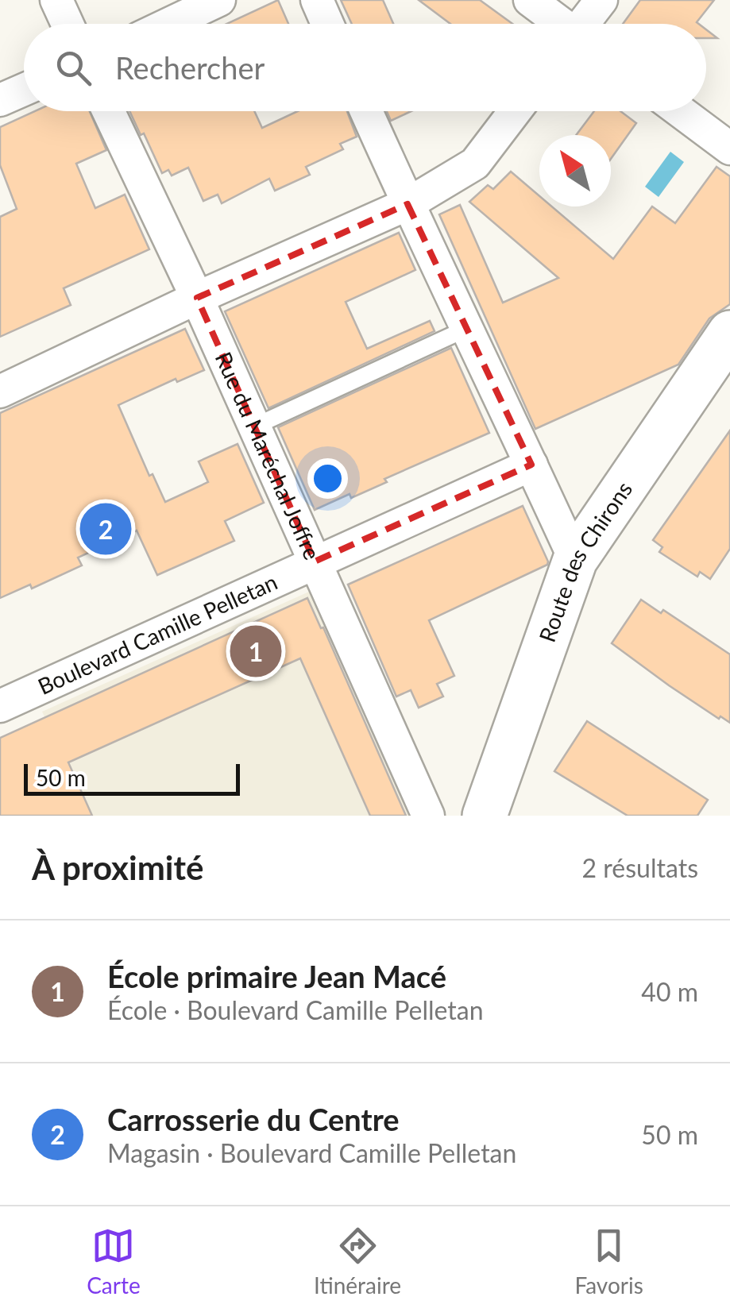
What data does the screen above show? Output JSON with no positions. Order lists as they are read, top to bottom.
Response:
{
  "streets": {
    "street": ["Rue du Maréchal Joffre", "Route des Chirons", "Boulevard Camille Pelletan"]
  },
  "crossings": [
    ["Rue du Maréchal Joffre", "Boulevard Camille Pelletan"]
  ],
  "scale_bar": "50 m",
  "north": "top left",
  "page": {
    "search": "Rechercher",
    "pins": ["2", "1"],
    "scale": "50 m",
    "heading": ["À proximité", "2 résultats"],
    "list": [
      {
        "mark": "1",
        "name": "École primaire Jean Macé",
        "note": "École · Boulevard Camille Pelletan",
        "value": "40 m"
      },
      {
        "mark": "2",
        "name": "Carrosserie du Centre",
        "note": "Magasin · Boulevard Camille Pelletan",
        "value": "50 m"
      }
    ],
    "nav": ["Carte", "Itinéraire", "Favoris"]
  }
}
